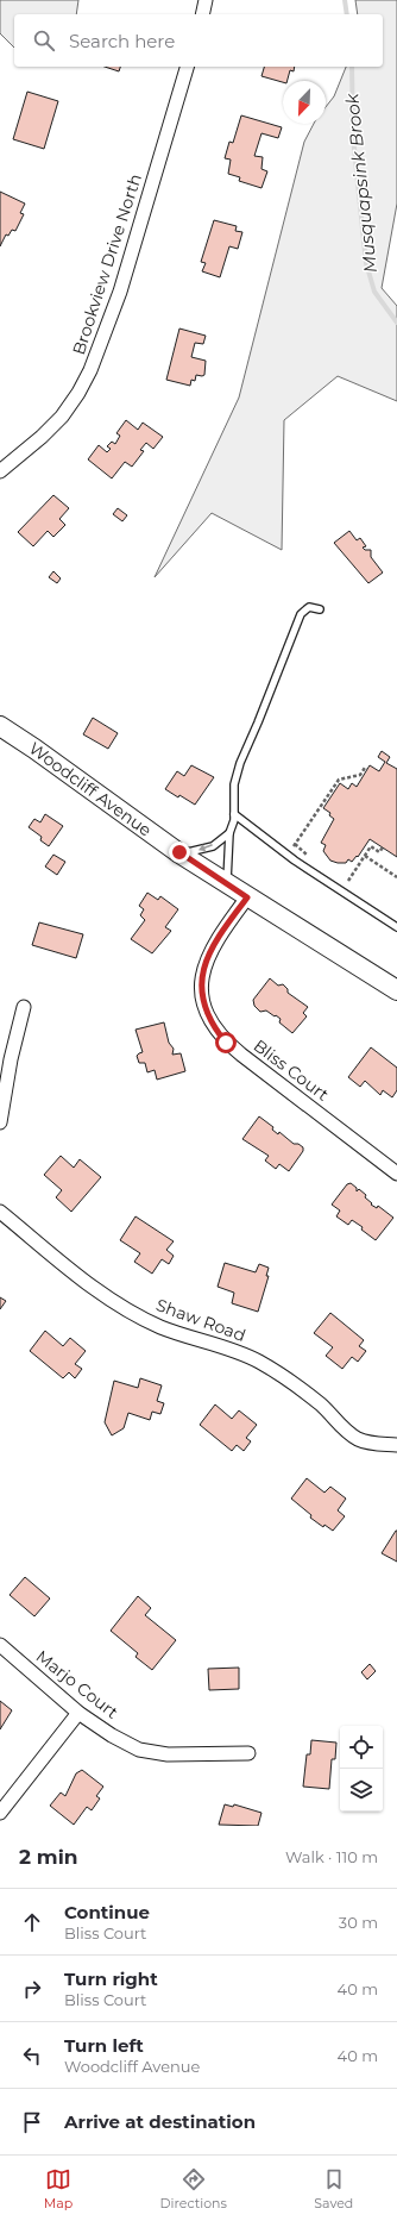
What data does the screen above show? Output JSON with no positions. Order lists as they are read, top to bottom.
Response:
{
  "streets": {
    "main road": ["Woodcliff Avenue"],
    "street": [
      "Brookview Drive North",
      "Bliss Court",
      "Shaw Road",
      "Marjo Court"
    ]
  },
  "crossings": [
    ["Woodcliff Avenue", "Bliss Court"]
  ],
  "water": ["Musquapsink Brook"],
  "north": "bottom left",
  "page": {
    "search": "Search here",
    "heading": ["2 min", "Walk · 110 m"],
    "list": [
      ["Continue", "Bliss Court", "30 m"],
      ["Turn right", "Bliss Court", "40 m"],
      ["Turn left", "Woodcliff Avenue", "40 m"],
      "Arrive at destination"
    ],
    "nav": ["Map", "Directions", "Saved"]
  }
}
